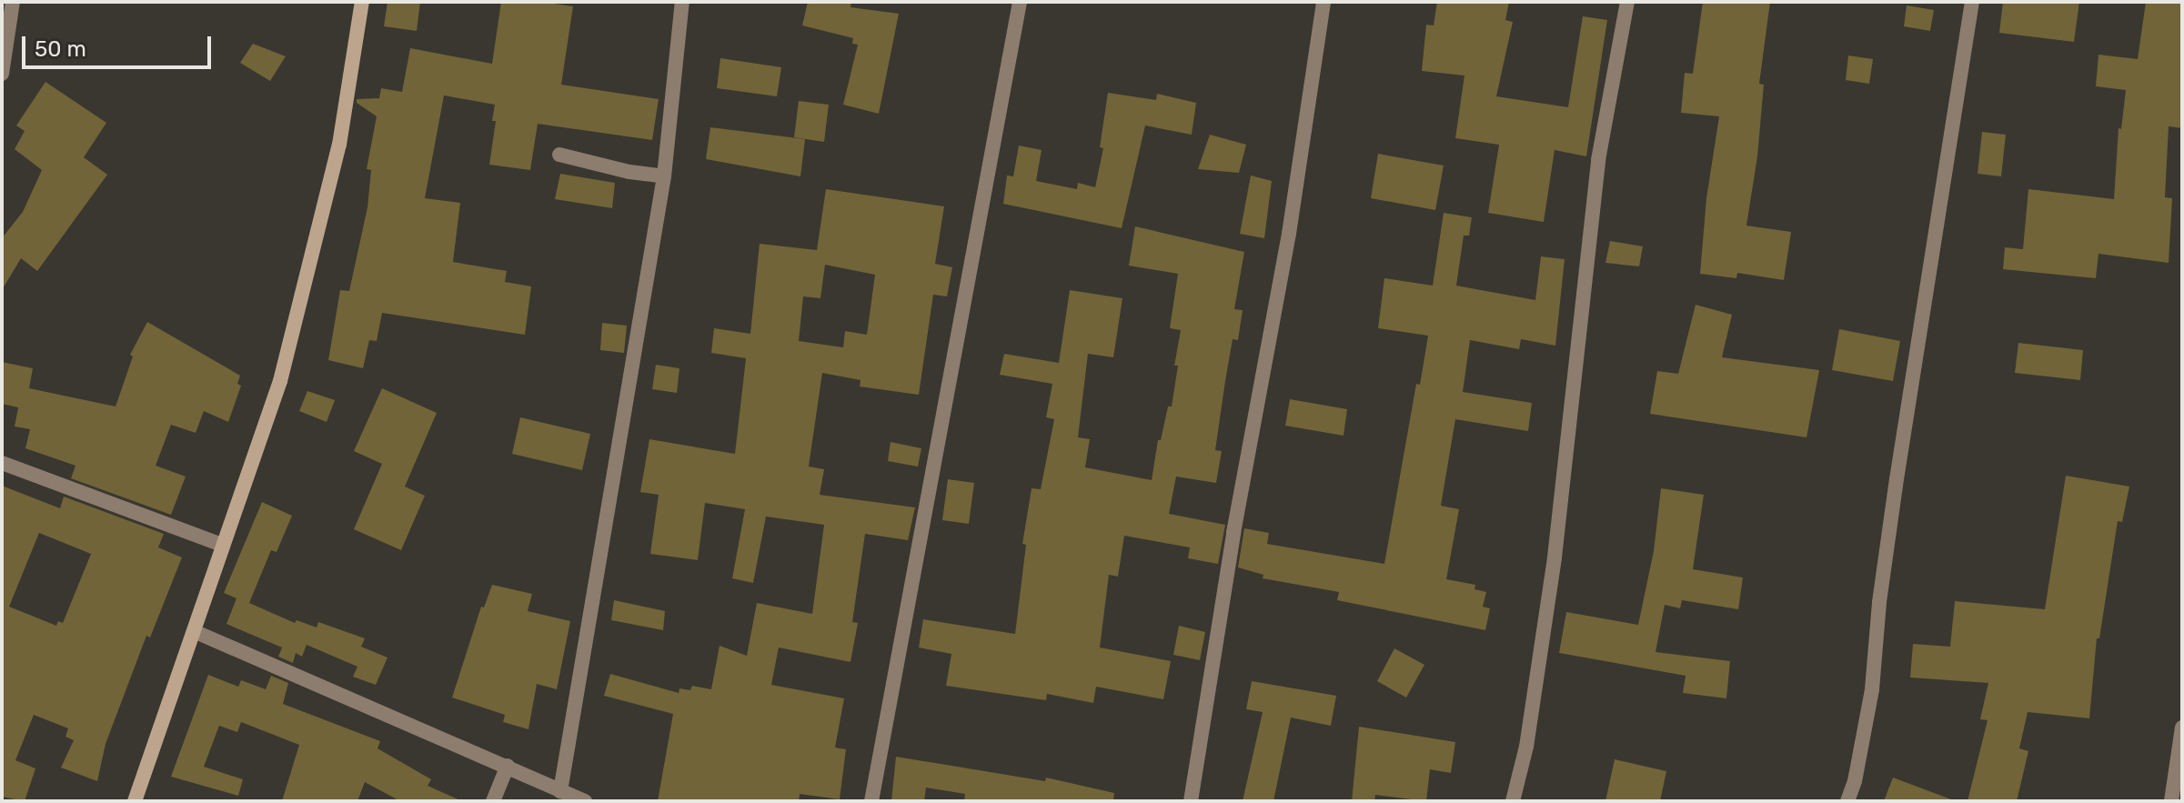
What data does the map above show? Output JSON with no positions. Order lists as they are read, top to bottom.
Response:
{
  "scale_bar": "50 m"
}
